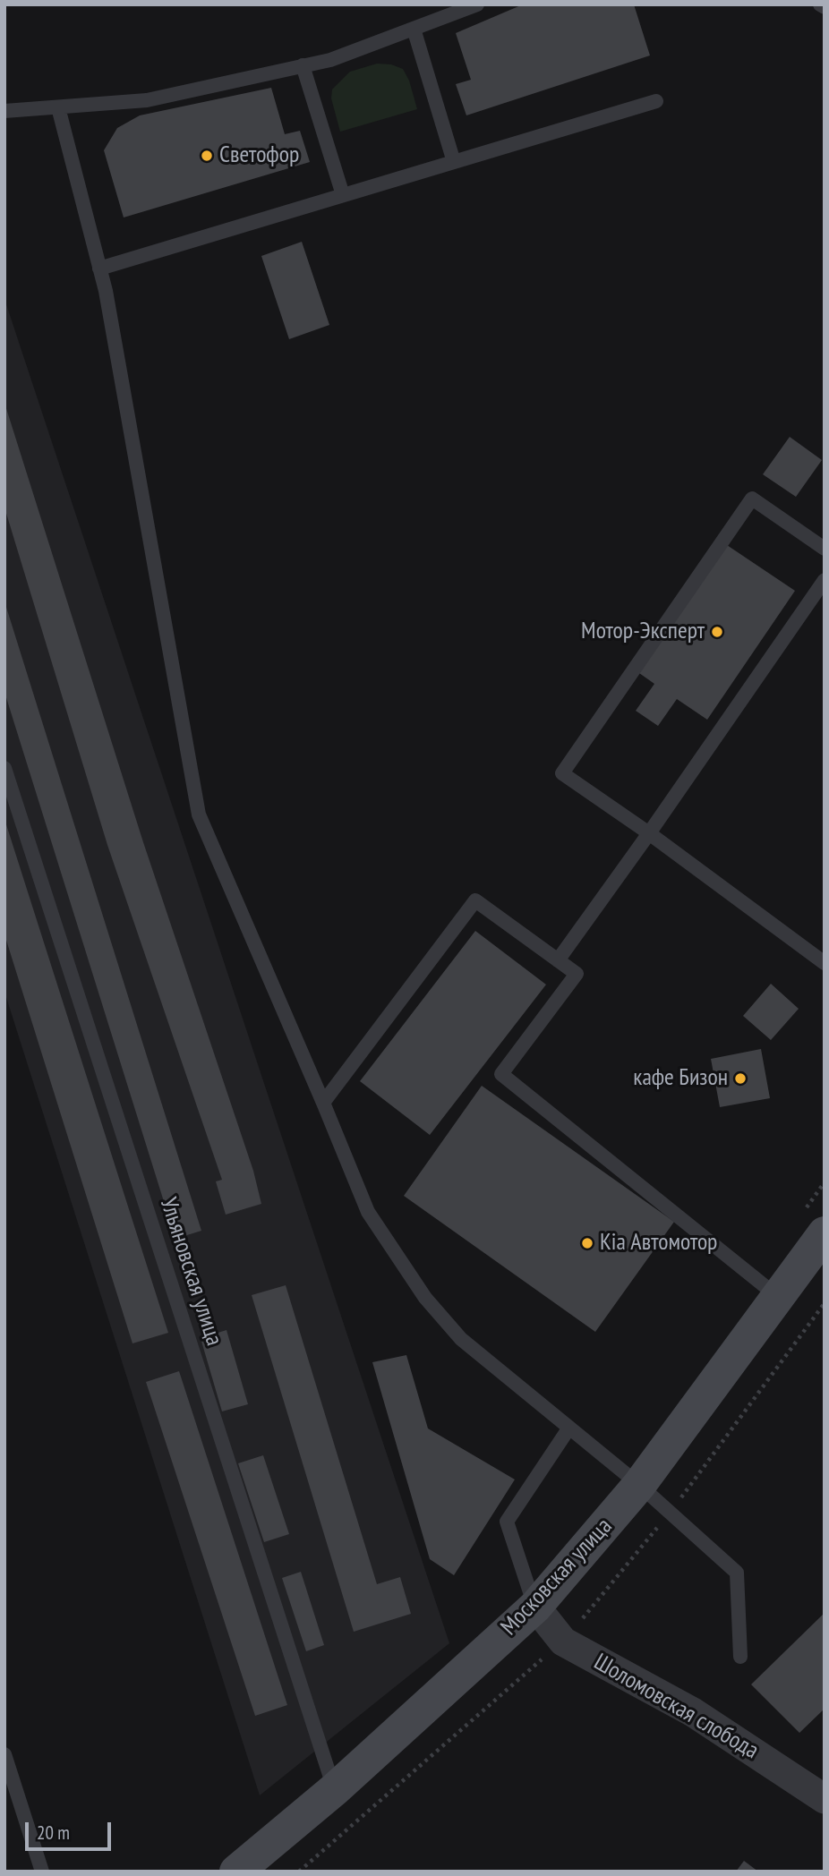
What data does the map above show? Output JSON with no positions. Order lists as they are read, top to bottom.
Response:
{
  "streets": {
    "main road": ["Московская улица"],
    "street": ["Шоломовская слобода"],
    "lane": ["Ульяновская улица"]
  },
  "crossings": [
    ["Ульяновская улица", "Московская улица"],
    ["Московская улица", "Шоломовская слобода"]
  ],
  "places": [
    "Светофор",
    "Мотор-Эксперт",
    "кафе Бизон",
    "Kia Автомотор"
  ],
  "scale_bar": "20 m"
}
